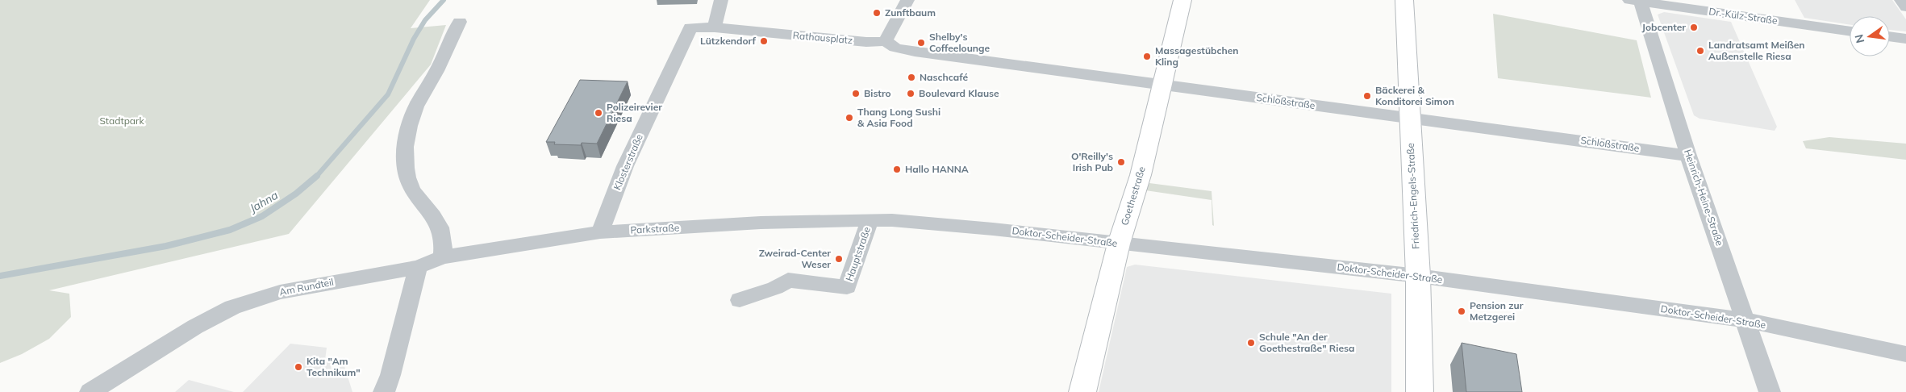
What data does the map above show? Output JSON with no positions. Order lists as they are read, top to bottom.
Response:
{
  "streets": {
    "main road": ["Goethestraße", "Friedrich-Engels-Straße"],
    "street": [
      "Dr.-Külz-Straße",
      "Rathausplatz",
      "Schloßstraße",
      "Klosterstraße",
      "Heinrich-Heine-Straße",
      "Parkstraße",
      "Doktor-Scheider-Straße",
      "Hauptstraße",
      "Am Rundteil"
    ]
  },
  "crossings": [
    ["Dr.-Külz-Straße", "Heinrich-Heine-Straße"],
    ["Rathausplatz", "Schloßstraße"],
    ["Rathausplatz", "Klosterstraße"],
    ["Schloßstraße", "Goethestraße"],
    ["Schloßstraße", "Friedrich-Engels-Straße"],
    ["Schloßstraße", "Heinrich-Heine-Straße"],
    ["Klosterstraße", "Parkstraße"],
    ["Goethestraße", "Doktor-Scheider-Straße"],
    ["Friedrich-Engels-Straße", "Doktor-Scheider-Straße"],
    ["Heinrich-Heine-Straße", "Doktor-Scheider-Straße"],
    ["Parkstraße", "Doktor-Scheider-Straße"],
    ["Parkstraße", "Hauptstraße"],
    ["Parkstraße", "Am Rundteil"],
    ["Doktor-Scheider-Straße", "Hauptstraße"]
  ],
  "water": ["Jahna"],
  "parks": ["Stadtpark"],
  "places": [
    "Zunftbaum",
    "Jobcenter",
    "Lützkendorf",
    "Shelby's Coffeelounge",
    "Landratsamt Meißen Außenstelle Riesa",
    "Massagestübchen Kling",
    "Naschcafé",
    "Bistro",
    "Boulevard Klause",
    "Bäckerei & Konditorei Simon",
    "Polizeirevier Riesa",
    "Thang Long Sushi & Asia Food",
    "O'Reilly's Irish Pub",
    "Hallo HANNA",
    "Zweirad-Center Weser",
    "Pension zur Metzgerei",
    "Schule \"An der Goethestraße\" Riesa",
    "Kita \"Am Technikum\""
  ],
  "north": "left"
}
